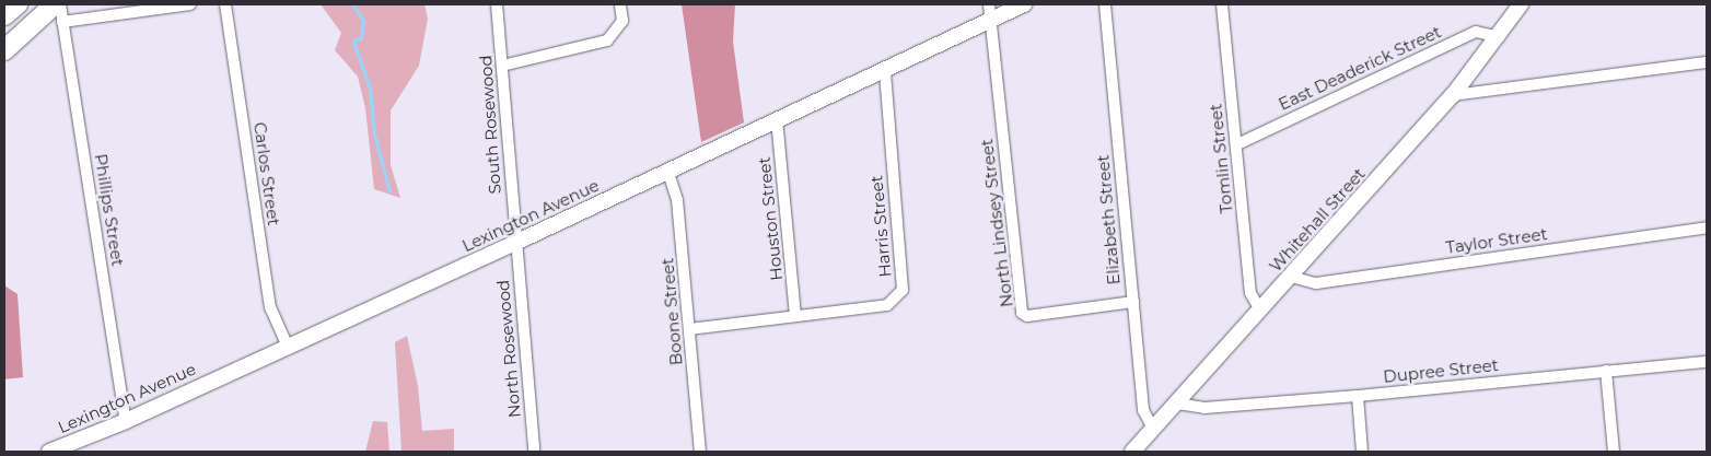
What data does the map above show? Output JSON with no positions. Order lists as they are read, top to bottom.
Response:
{
  "streets": {
    "street": [
      "East Deaderick Street",
      "South Rosewood",
      "Tomlin Street",
      "Carlos Street",
      "Phillips Street",
      "Lexington Avenue",
      "Houston Street",
      "Elizabeth Street",
      "Whitehall Street",
      "North Lindsey Street",
      "Harris Street",
      "Taylor Street",
      "Boone Street",
      "North Rosewood",
      "Dupree Street"
    ]
  },
  "crossings": [
    ["East Deaderick Street", "Tomlin Street"],
    ["East Deaderick Street", "Whitehall Street"],
    ["South Rosewood", "Lexington Avenue"],
    ["South Rosewood", "North Rosewood"],
    ["Tomlin Street", "Whitehall Street"],
    ["Carlos Street", "Lexington Avenue"],
    ["Phillips Street", "Lexington Avenue"],
    ["Lexington Avenue", "Houston Street"],
    ["Lexington Avenue", "North Lindsey Street"],
    ["Lexington Avenue", "Harris Street"],
    ["Lexington Avenue", "Boone Street"],
    ["Lexington Avenue", "North Rosewood"],
    ["Houston Street", "Harris Street"],
    ["Elizabeth Street", "Whitehall Street"],
    ["Elizabeth Street", "North Lindsey Street"],
    ["Whitehall Street", "Taylor Street"],
    ["Whitehall Street", "Dupree Street"],
    ["Harris Street", "Boone Street"]
  ]
}
